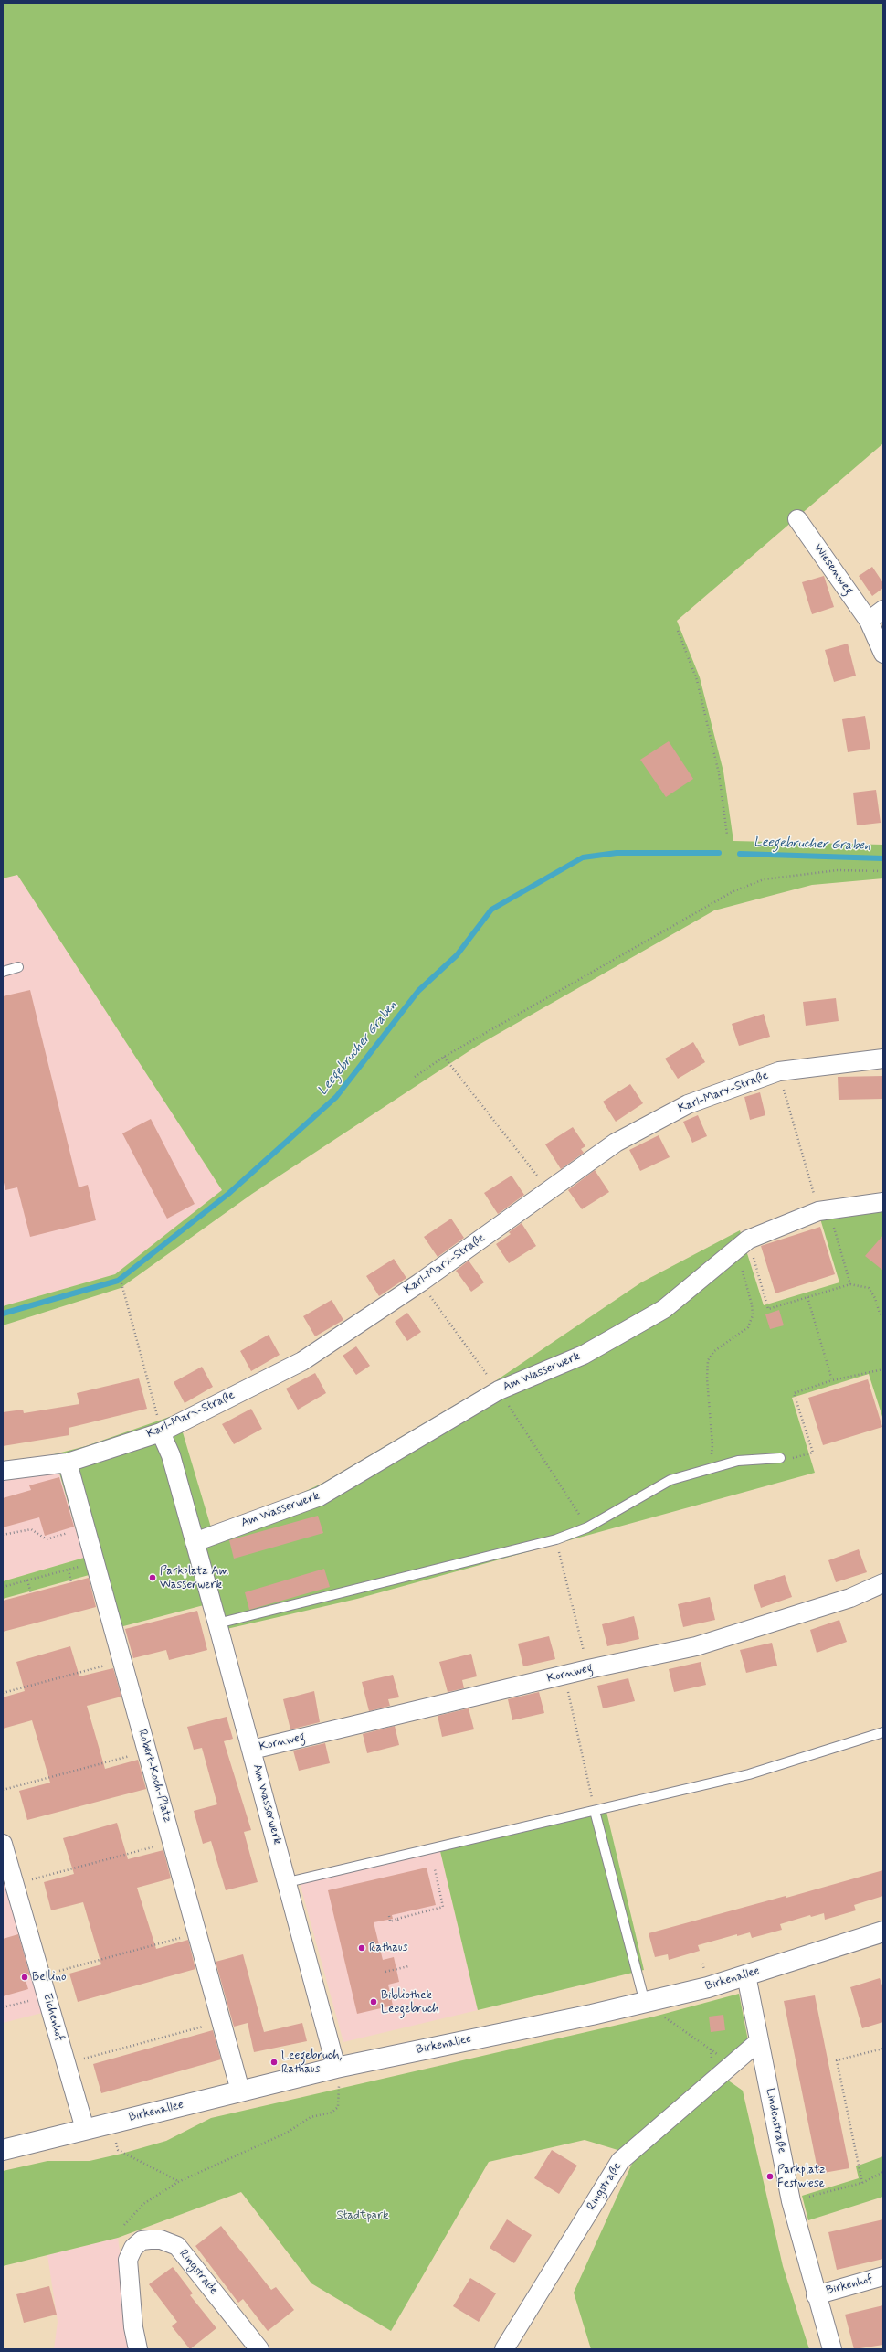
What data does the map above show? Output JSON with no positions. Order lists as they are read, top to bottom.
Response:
{
  "streets": {
    "street": [
      "Wiesenweg",
      "Karl-Marx-Straße",
      "Am Wasserwerk",
      "Kornweg",
      "Robert-Koch-Platz",
      "Birkenallee",
      "Eichenhof",
      "Lindenstraße",
      "Ringstraße",
      "Birkenhof"
    ]
  },
  "crossings": [
    ["Karl-Marx-Straße", "Am Wasserwerk"],
    ["Karl-Marx-Straße", "Robert-Koch-Platz"],
    ["Am Wasserwerk", "Kornweg"],
    ["Am Wasserwerk", "Birkenallee"],
    ["Robert-Koch-Platz", "Birkenallee"],
    ["Birkenallee", "Eichenhof"],
    ["Birkenallee", "Lindenstraße"],
    ["Lindenstraße", "Ringstraße"],
    ["Lindenstraße", "Birkenhof"]
  ],
  "water": ["Leegebrucher Graben"],
  "parks": ["Stadtpark"],
  "places": [
    "Parkplatz Am Wasserwerk",
    "Rathaus",
    "Bellino",
    "Bibliothek Leegebruch",
    "Leegebruch, Rathaus",
    "Parkplatz Festwiese"
  ]
}
